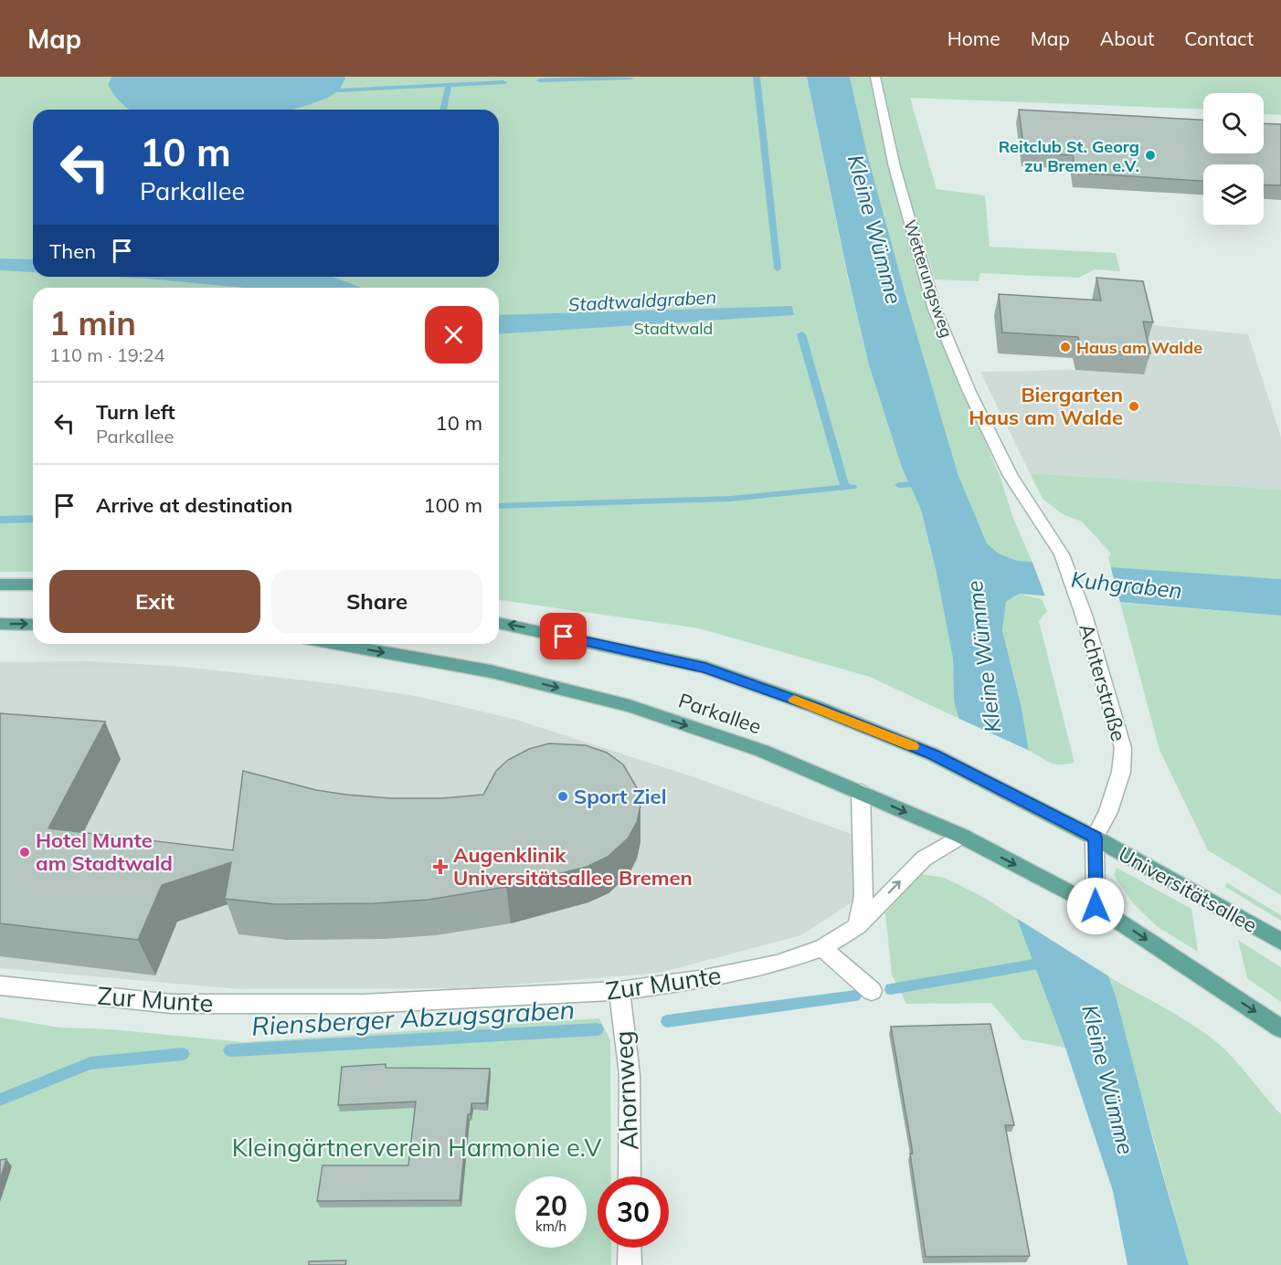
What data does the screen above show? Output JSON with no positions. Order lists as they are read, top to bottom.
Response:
{
  "streets": {
    "main road": ["Parkallee", "Universitätsallee"],
    "street": [
      "Wetterungsweg",
      "Achterstraße",
      "Zur Munte",
      "Ahornweg"
    ]
  },
  "crossings": [
    ["Wetterungsweg", "Achterstraße"],
    ["Achterstraße", "Parkallee"],
    ["Achterstraße", "Universitätsallee"],
    ["Parkallee", "Universitätsallee"],
    ["Parkallee", "Zur Munte"],
    ["Zur Munte", "Ahornweg"]
  ],
  "water": [
    "Kleine Wümme",
    "Stadtwaldgraben",
    "Kuhgraben",
    "Riensberger Abzugsgraben"
  ],
  "parks": ["Stadtwald", "Kleingärtnerverein Harmonie e.V"],
  "places": {
    "other": [
      "Reitclub St. Georg zu Bremen e.V.",
      "Haus am Walde",
      "Biergarten Haus am Walde",
      "Sport Ziel",
      "Hotel Munte am Stadtwald"
    ],
    "health": ["Augenklinik Universitätsallee Bremen"]
  },
  "page": {
    "header": "Map",
    "nav": [
      "Home",
      "Map",
      "About",
      "Contact"
    ],
    "turn": ["10 m", "Parkallee"],
    "then": "Then",
    "heading": ["1 min", "110 m · 19:24"],
    "list": [
      {
        "name": "Turn left",
        "note": "Parkallee",
        "value": "10 m"
      },
      {
        "name": "Arrive at destination",
        "value": "100 m"
      }
    ],
    "buttons": ["Exit", "Share"],
    "speed": "20 km/h",
    "limit": "30"
  }
}
